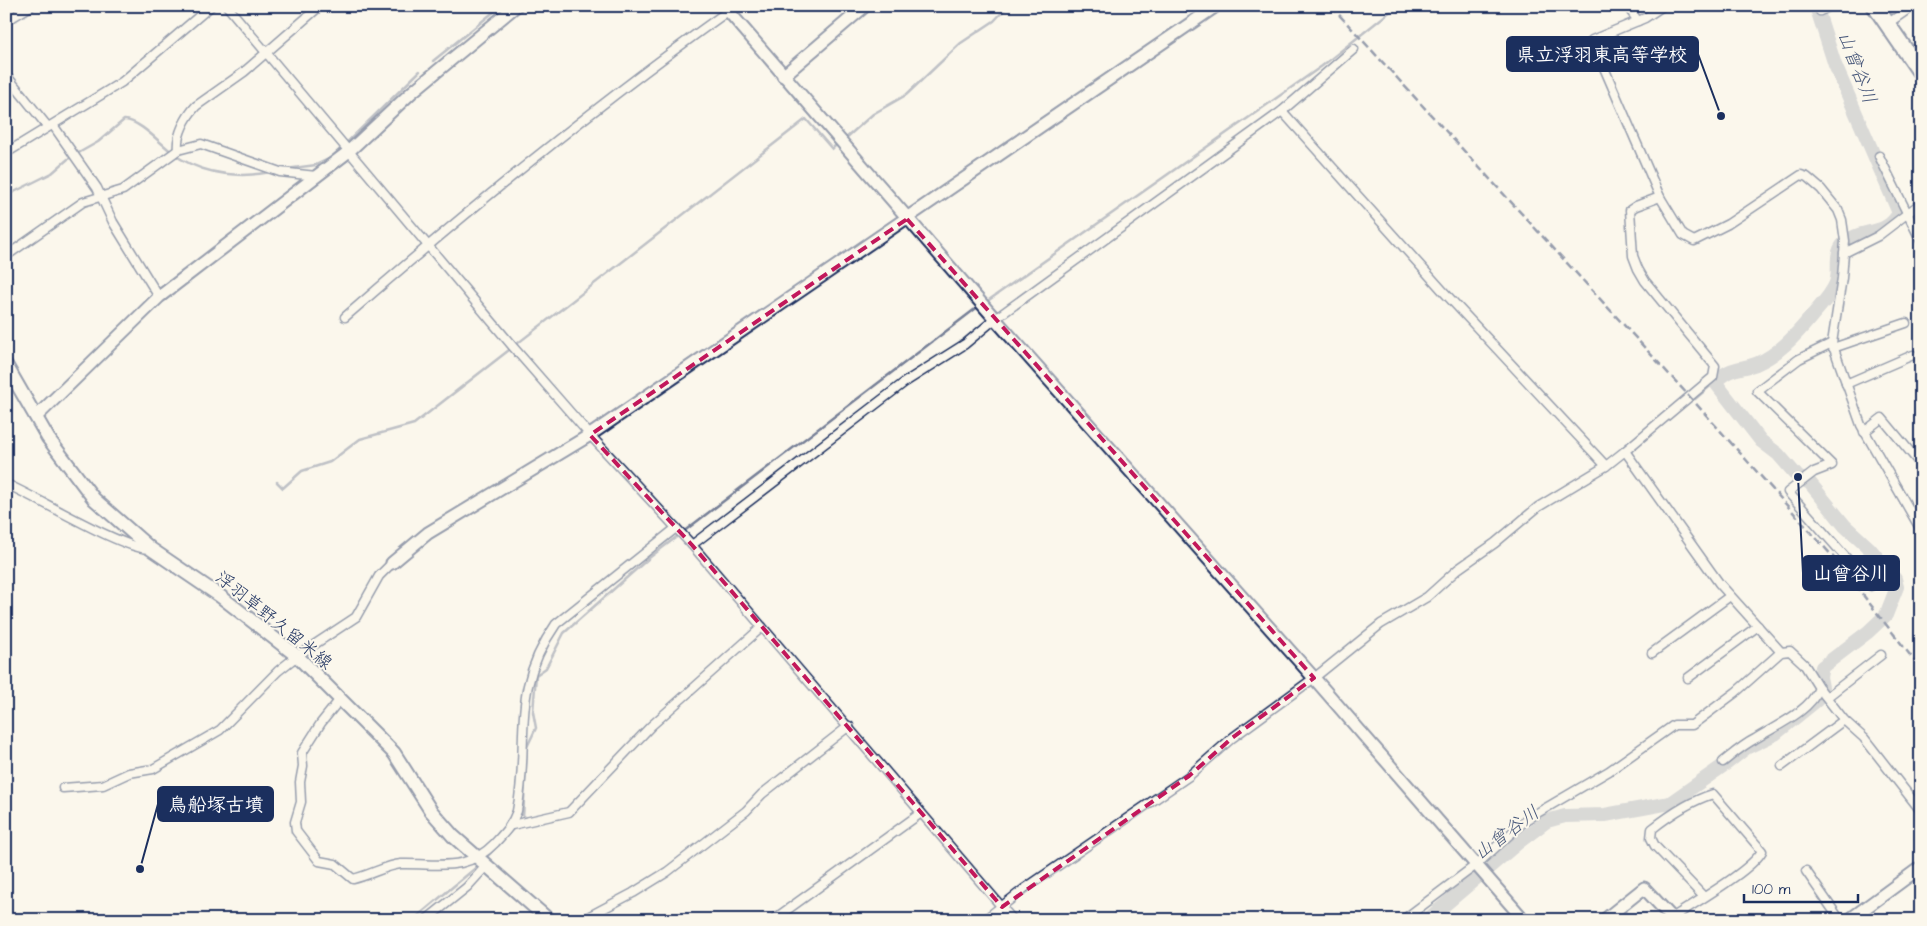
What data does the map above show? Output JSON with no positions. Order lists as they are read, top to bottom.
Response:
{
  "streets": {
    "main road": ["浮羽草野久留米線"]
  },
  "water": ["山曾谷川"],
  "places": ["県立浮羽東高等学校", "山曾谷川", "鳥船塚古墳"],
  "scale_bar": "100 m"
}
